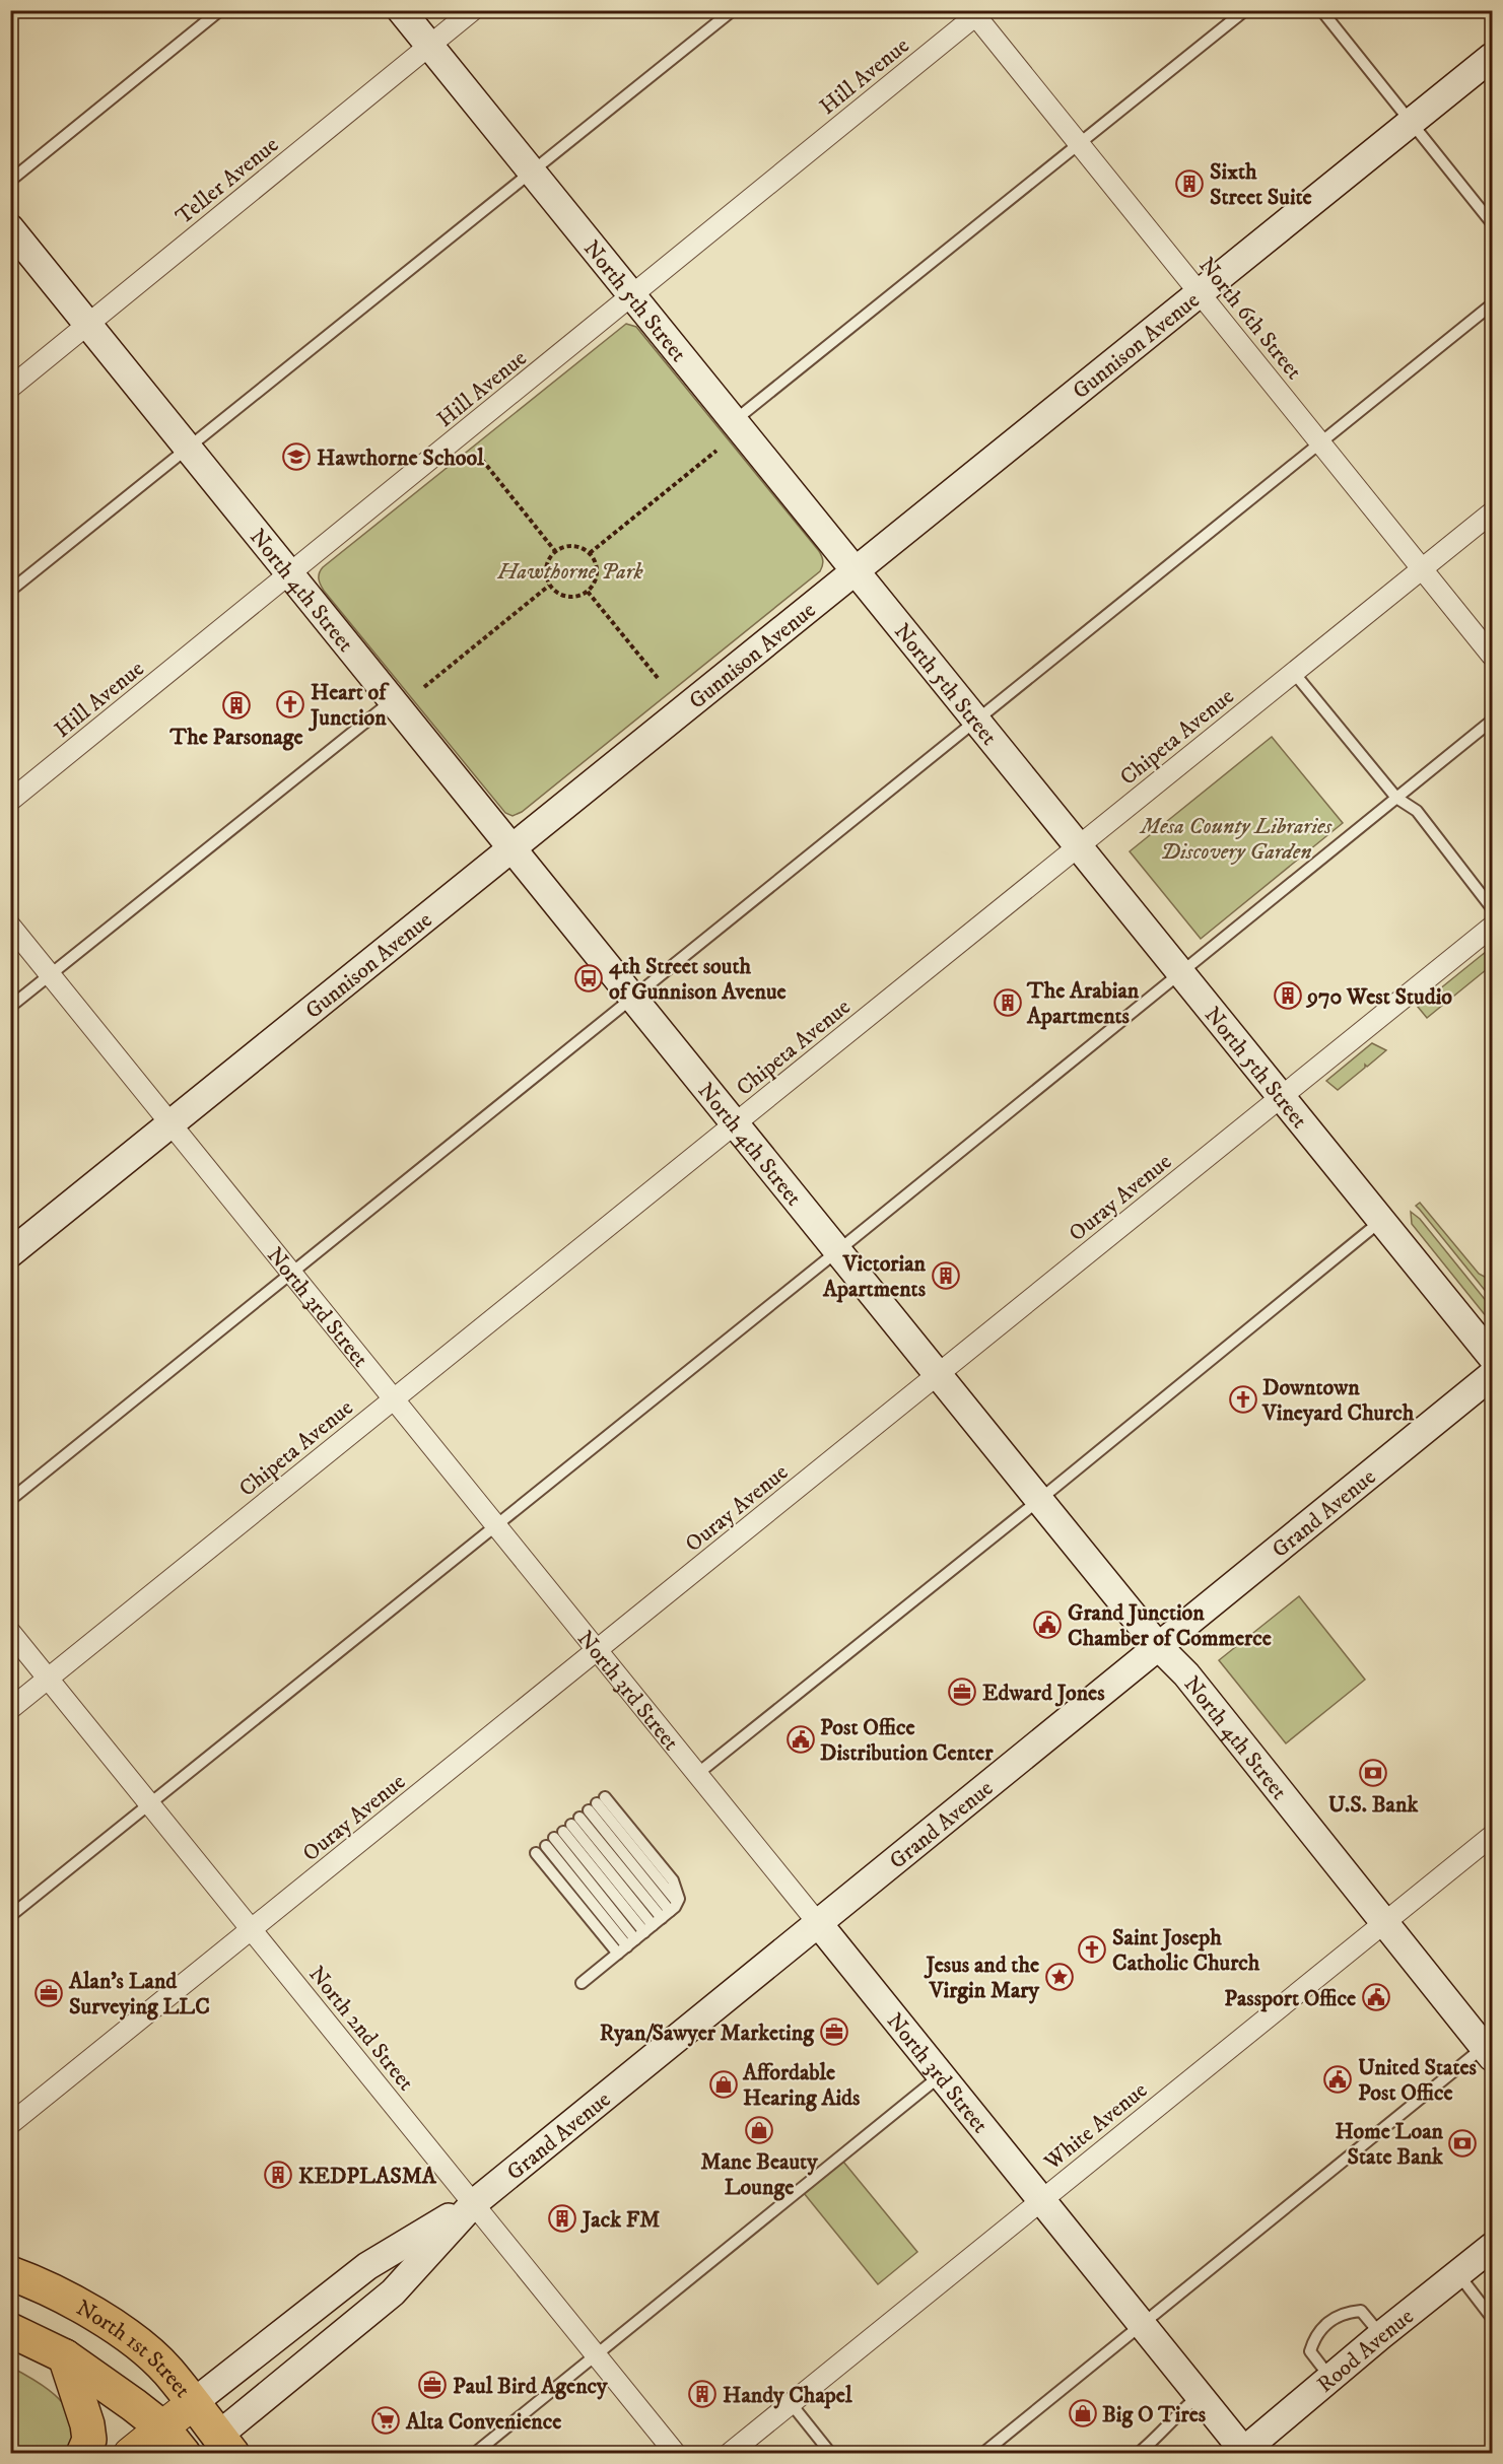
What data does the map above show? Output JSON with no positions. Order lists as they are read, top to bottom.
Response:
{
  "streets": {
    "highway": ["North 1st Street"],
    "street": [
      "Hill Avenue",
      "Teller Avenue",
      "North 5th Street",
      "North 6th Street",
      "Gunnison Avenue",
      "North 4th Street",
      "Chipeta Avenue",
      "Ouray Avenue",
      "North 3rd Street",
      "Grand Avenue",
      "North 2nd Street",
      "White Avenue",
      "Rood Avenue"
    ]
  },
  "crossings": [
    ["Hill Avenue", "North 5th Street"],
    ["Hill Avenue", "North 6th Street"],
    ["Hill Avenue", "North 4th Street"],
    ["Teller Avenue", "North 5th Street"],
    ["Teller Avenue", "North 4th Street"],
    ["North 5th Street", "Gunnison Avenue"],
    ["North 5th Street", "Chipeta Avenue"],
    ["North 5th Street", "Ouray Avenue"],
    ["North 6th Street", "Gunnison Avenue"],
    ["North 6th Street", "Chipeta Avenue"],
    ["Gunnison Avenue", "North 4th Street"],
    ["Gunnison Avenue", "North 3rd Street"],
    ["North 4th Street", "Chipeta Avenue"],
    ["North 4th Street", "Ouray Avenue"],
    ["North 4th Street", "Grand Avenue"],
    ["North 4th Street", "White Avenue"],
    ["Chipeta Avenue", "North 3rd Street"],
    ["Chipeta Avenue", "North 2nd Street"],
    ["Ouray Avenue", "North 3rd Street"],
    ["Ouray Avenue", "North 2nd Street"],
    ["North 3rd Street", "Grand Avenue"],
    ["North 3rd Street", "White Avenue"],
    ["North 3rd Street", "Rood Avenue"],
    ["Grand Avenue", "North 2nd Street"],
    ["Grand Avenue", "North 1st Street"]
  ],
  "parks": ["Hawthorne Park", "Mesa County Libraries Discovery Garden"],
  "places": {
    "building": [
      "Sixth Street Suite",
      "The Parsonage",
      "970 West Studio",
      "The Arabian Apartments",
      "Victorian Apartments",
      "KEDPLASMA",
      "Jack FM",
      "Handy Chapel"
    ],
    "school or university": ["Hawthorne School"],
    "church": ["Heart of Junction", "Downtown Vineyard Church", "Saint Joseph Catholic Church"],
    "bus stop": ["4th Street south of Gunnison Avenue"],
    "public building": [
      "Grand Junction Chamber of Commerce",
      "Post Office Distribution Center",
      "Passport Office",
      "United States Post Office"
    ],
    "office": [
      "Edward Jones",
      "Alan's Land Surveying LLC",
      "Ryan/Sawyer Marketing",
      "Paul Bird Agency"
    ],
    "bank": ["U.S. Bank", "Home Loan State Bank"],
    "place": ["Jesus and the Virgin Mary"],
    "shop": ["Affordable Hearing Aids", "Mane Beauty Lounge", "Big O Tires"],
    "supermarket": ["Alta Convenience"]
  }
}
